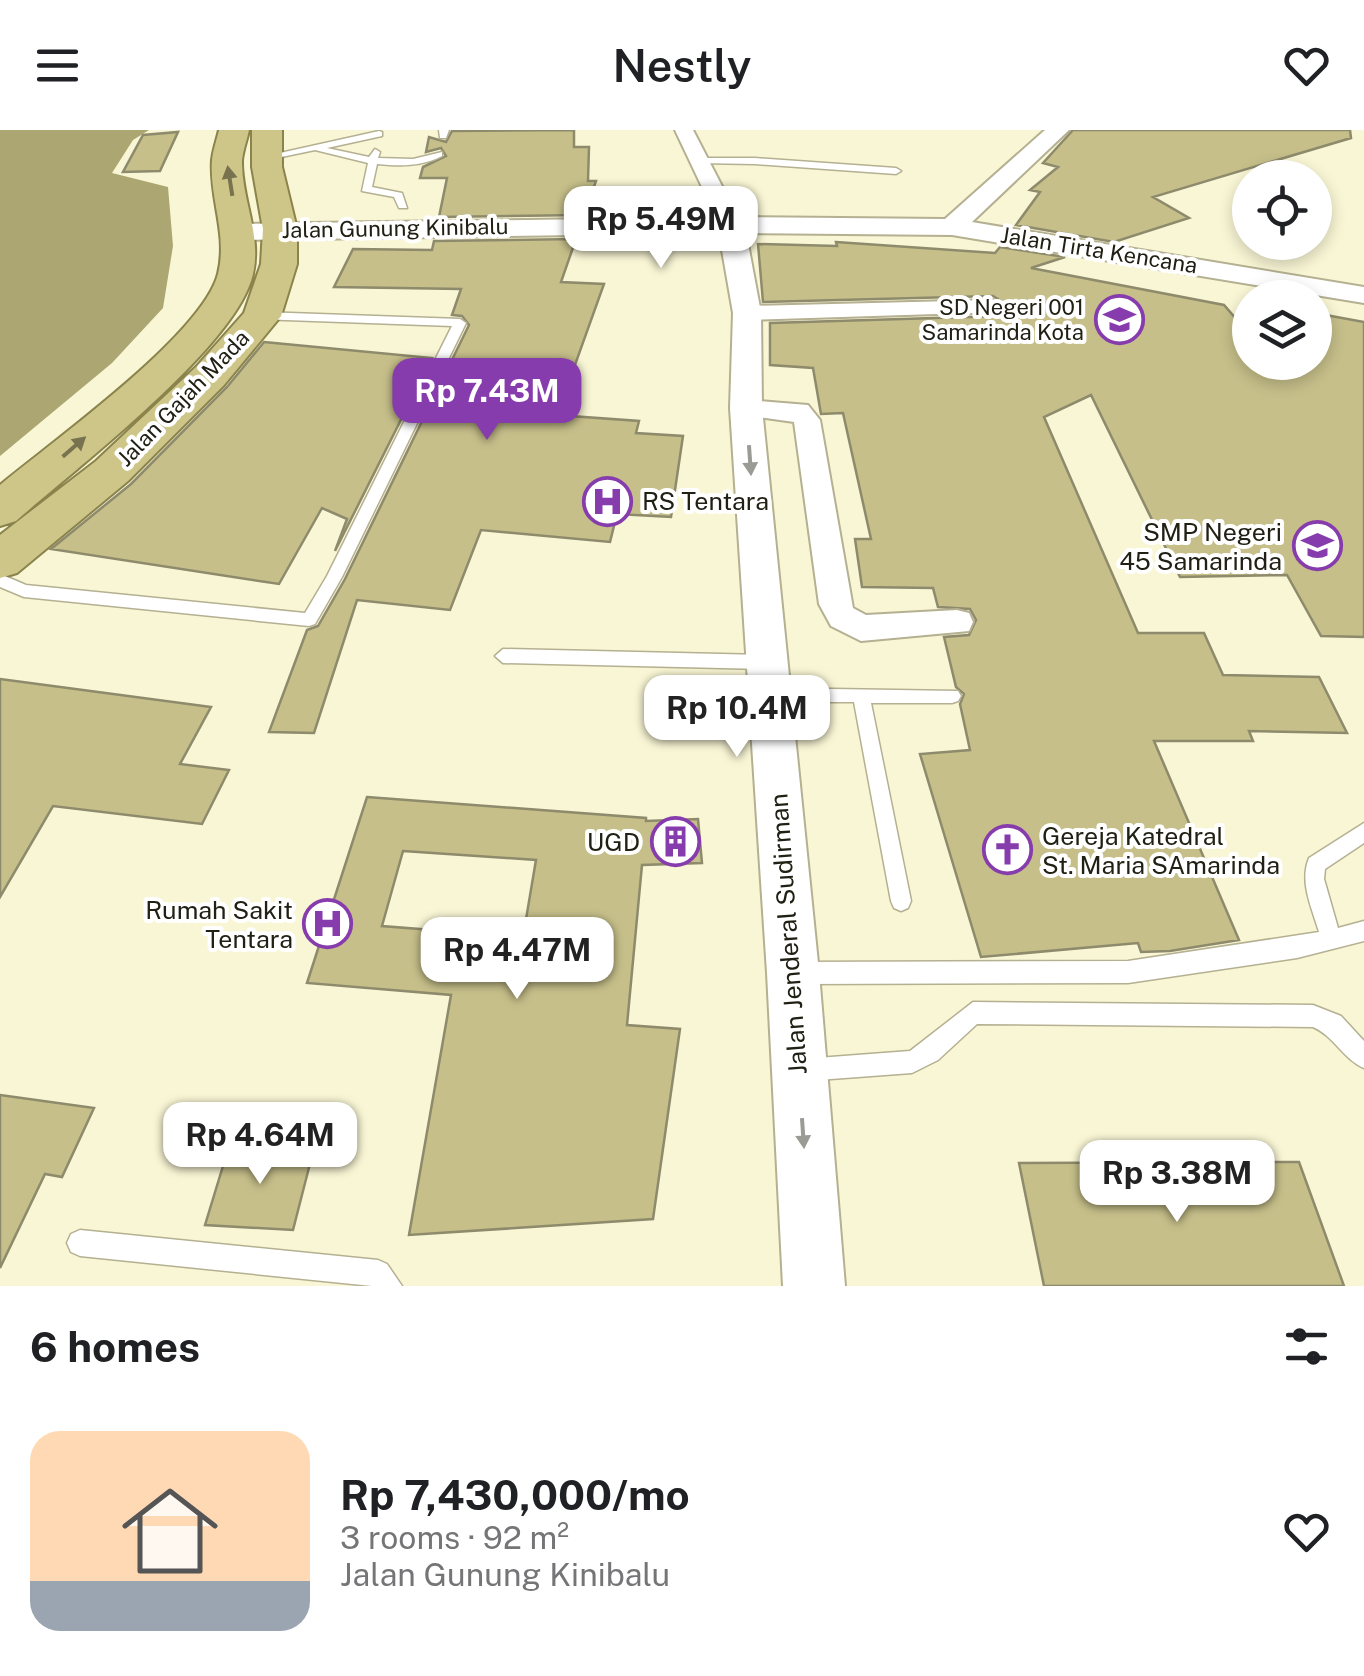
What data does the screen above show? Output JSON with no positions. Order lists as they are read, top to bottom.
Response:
{
  "streets": {
    "highway": ["Jalan Gajah Mada"],
    "street": ["Jalan Gunung Kinibalu", "Jalan Tirta Kencana", "Jalan Jenderal Sudirman"]
  },
  "crossings": [
    ["Jalan Gunung Kinibalu", "Jalan Tirta Kencana"],
    ["Jalan Gunung Kinibalu", "Jalan Gajah Mada"],
    ["Jalan Gunung Kinibalu", "Jalan Jenderal Sudirman"],
    ["Jalan Tirta Kencana", "Jalan Jenderal Sudirman"]
  ],
  "one_way": ["Jalan Jenderal Sudirman"],
  "places": {
    "school or university": ["SD Negeri 001 Samarinda Kota", "SMP Negeri 45 Samarinda"],
    "hospital": ["RS Tentara", "Rumah Sakit Tentara"],
    "building": ["UGD"],
    "church": ["Gereja Katedral St. Maria SAmarinda"]
  },
  "page": {
    "header": "Nestly",
    "price": [
      "Rp 5.49M",
      "Rp 7.43M",
      "Rp 10.4M",
      "Rp 4.47M",
      "Rp 4.64M",
      "Rp 3.38M"
    ],
    "heading": "6 homes",
    "list": [
      {
        "name": "Rp 7,430,000/mo",
        "note": "3 rooms · 92 m² · Jalan Gunung Kinibalu"
      }
    ]
  }
}
